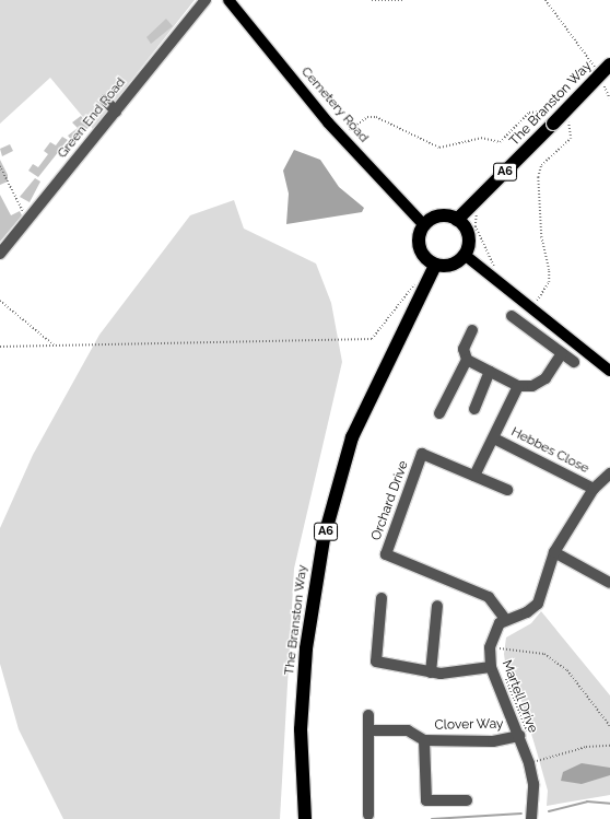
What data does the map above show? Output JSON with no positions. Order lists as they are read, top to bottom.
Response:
{
  "streets": {
    "highway": ["The Branston Way", "A6"],
    "main road": ["Cemetery Road"],
    "street": [
      "Green End Road",
      "Hebbes Close",
      "Orchard Drive",
      "Martell Drive",
      "Clover Way"
    ]
  },
  "crossings": [
    ["The Branston Way", "Cemetery Road"],
    ["Orchard Drive", "Martell Drive"],
    ["Martell Drive", "Clover Way"]
  ]
}
